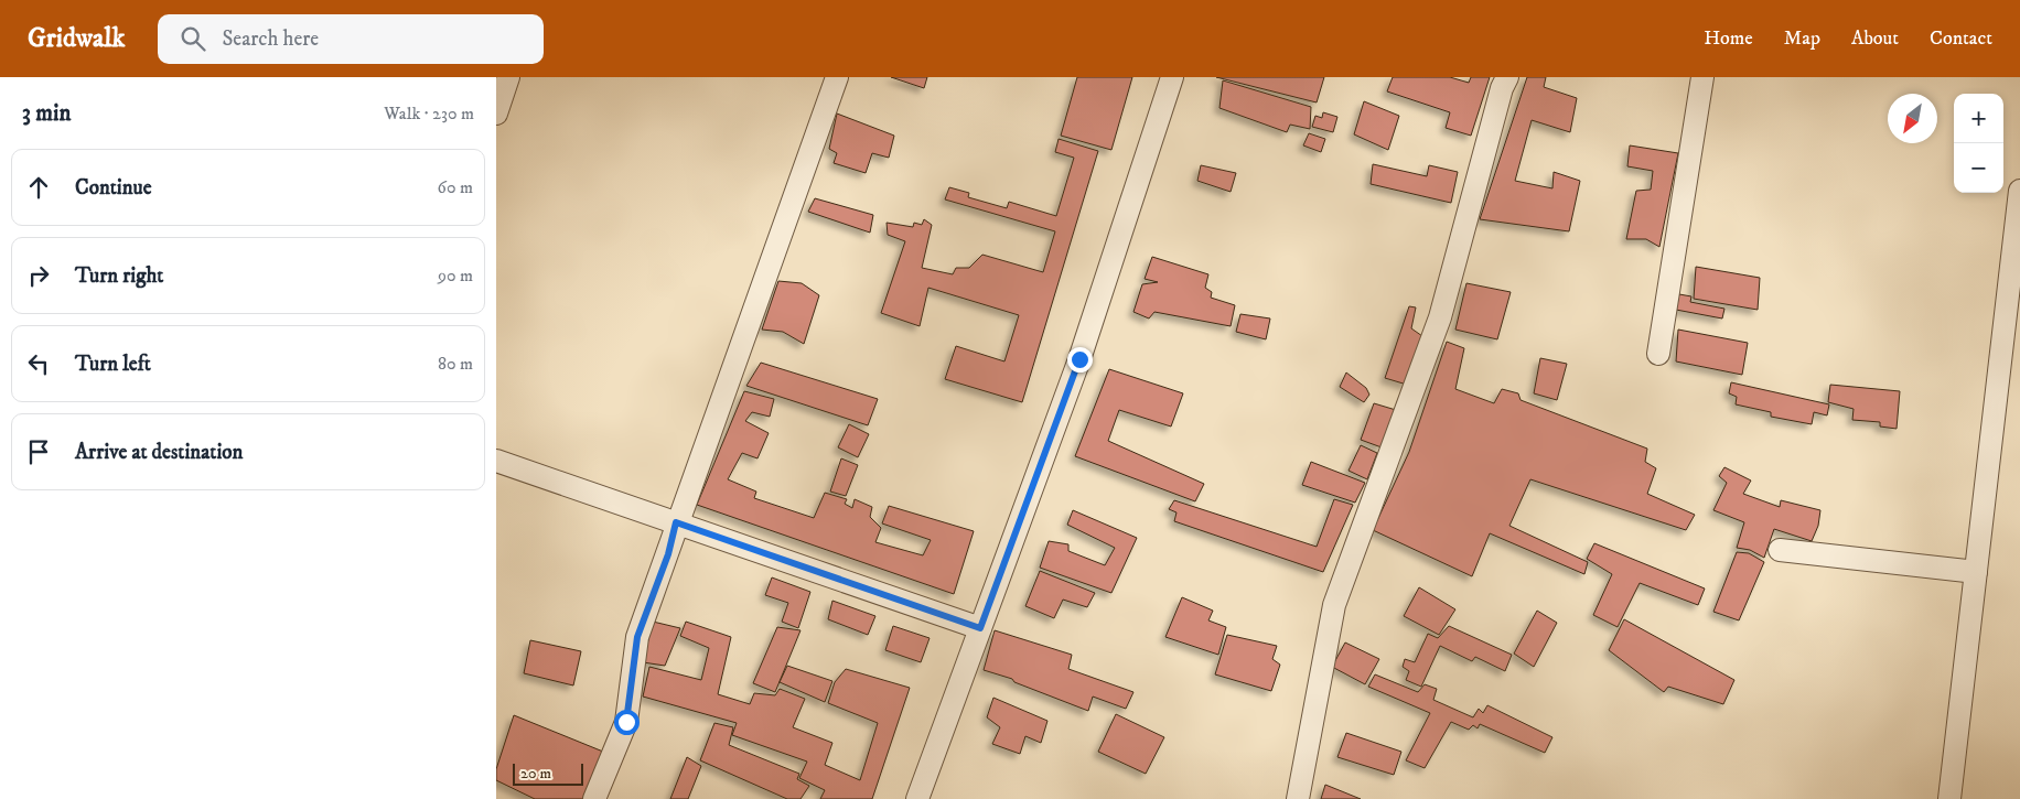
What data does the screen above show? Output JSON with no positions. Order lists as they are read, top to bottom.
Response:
{
  "scale_bar": "20 m",
  "north": "bottom left",
  "page": {
    "header": "Gridwalk",
    "search": "Search here",
    "nav": [
      "Home",
      "Map",
      "About",
      "Contact"
    ],
    "heading": ["3 min", "Walk · 230 m"],
    "map_buttons": ["+", "−"],
    "list": [
      ["Continue", "60 m"],
      ["Turn right", "90 m"],
      ["Turn left", "80 m"],
      "Arrive at destination"
    ],
    "scale": "20 m"
  }
}
